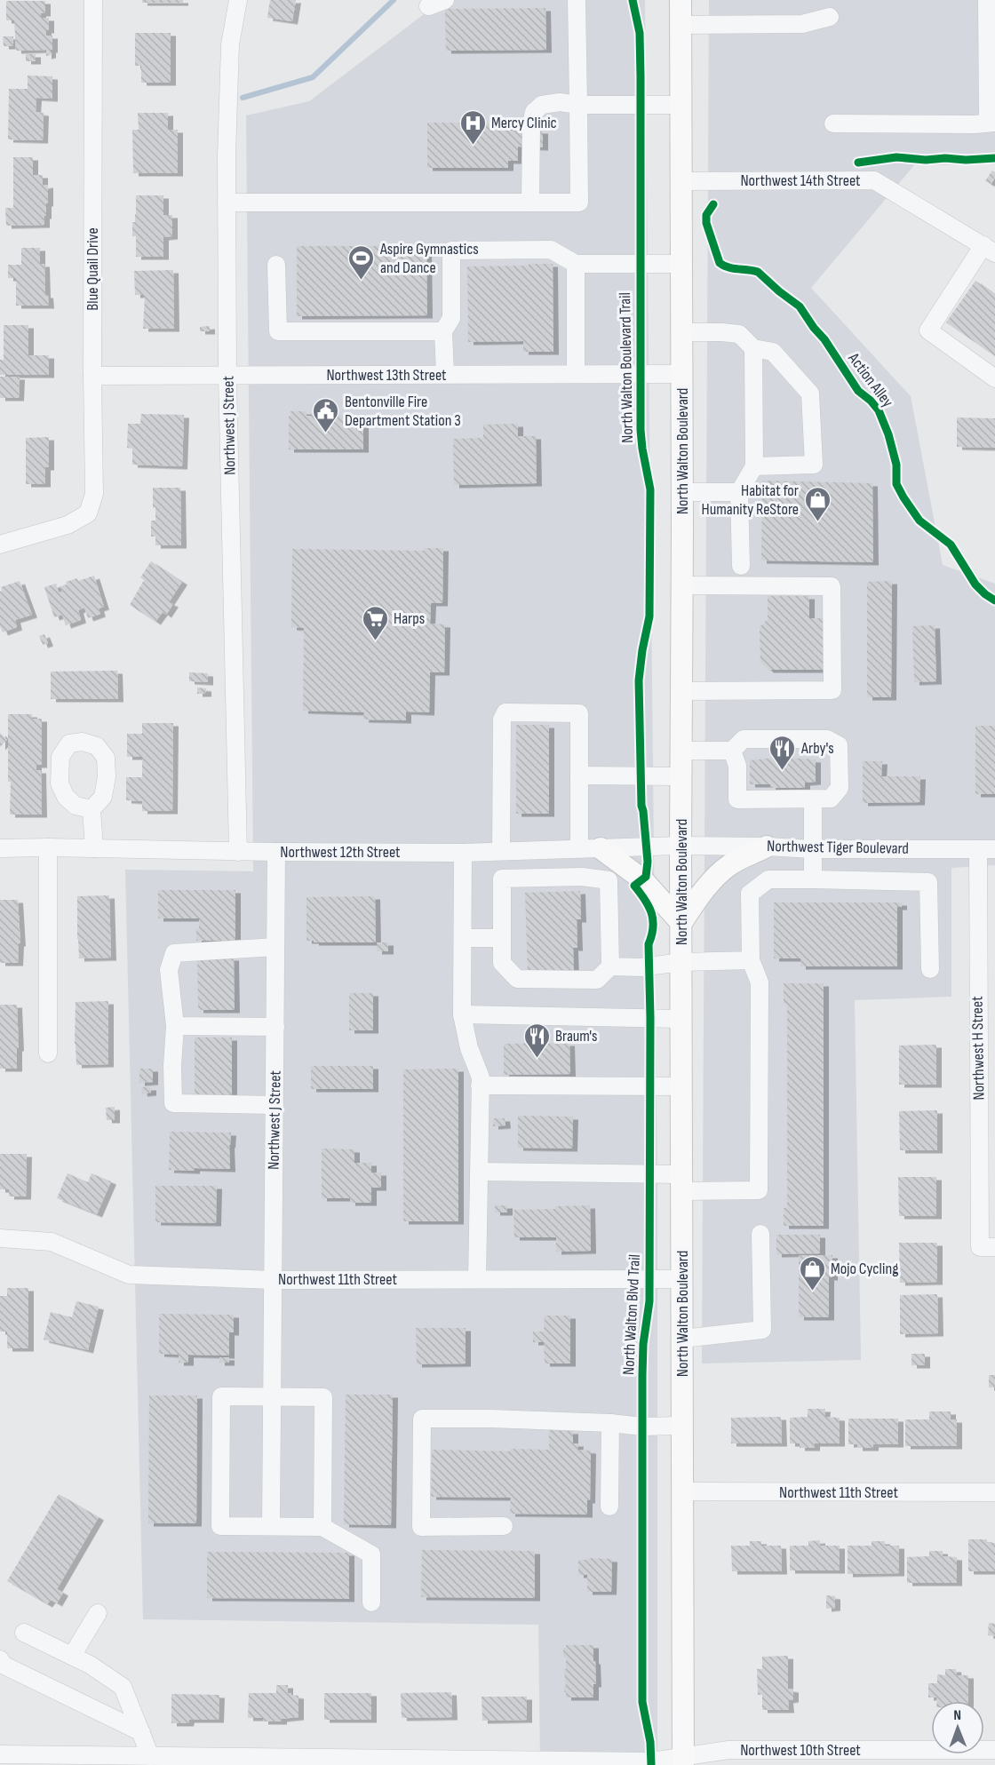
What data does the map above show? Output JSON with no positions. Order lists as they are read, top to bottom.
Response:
{
  "streets": {
    "main road": ["North Walton Boulevard"],
    "street": [
      "Northwest 14th Street",
      "Blue Quail Drive",
      "Northwest 13th Street",
      "Northwest J Street",
      "Northwest Tiger Boulevard",
      "Northwest 12th Street",
      "Northwest H Street",
      "Northwest 11th Street",
      "Northwest 10th Street"
    ],
    "cycle path": ["North Walton Boulevard Trail", "Action Alley"]
  },
  "crossings": [
    ["Northwest 14th Street", "North Walton Boulevard"],
    ["Blue Quail Drive", "Northwest 13th Street"],
    ["Northwest 13th Street", "Northwest J Street"],
    ["Northwest 13th Street", "North Walton Boulevard"],
    ["Northwest J Street", "Northwest 12th Street"],
    ["Northwest J Street", "Northwest 11th Street"],
    ["North Walton Boulevard", "Northwest Tiger Boulevard"],
    ["North Walton Boulevard", "Northwest 12th Street"],
    ["North Walton Boulevard", "Northwest 11th Street"],
    ["North Walton Boulevard", "Northwest 10th Street"],
    ["Northwest Tiger Boulevard", "Northwest 12th Street"],
    ["Northwest Tiger Boulevard", "Northwest H Street"]
  ],
  "places": {
    "hospital": ["Mercy Clinic"],
    "sports": ["Aspire Gymnastics and Dance"],
    "public building": ["Bentonville Fire Department Station 3"],
    "shop": ["Habitat for Humanity ReStore", "Mojo Cycling"],
    "supermarket": ["Harps"],
    "restaurant": ["Arby's", "Braum's"]
  },
  "north": "top"
}
